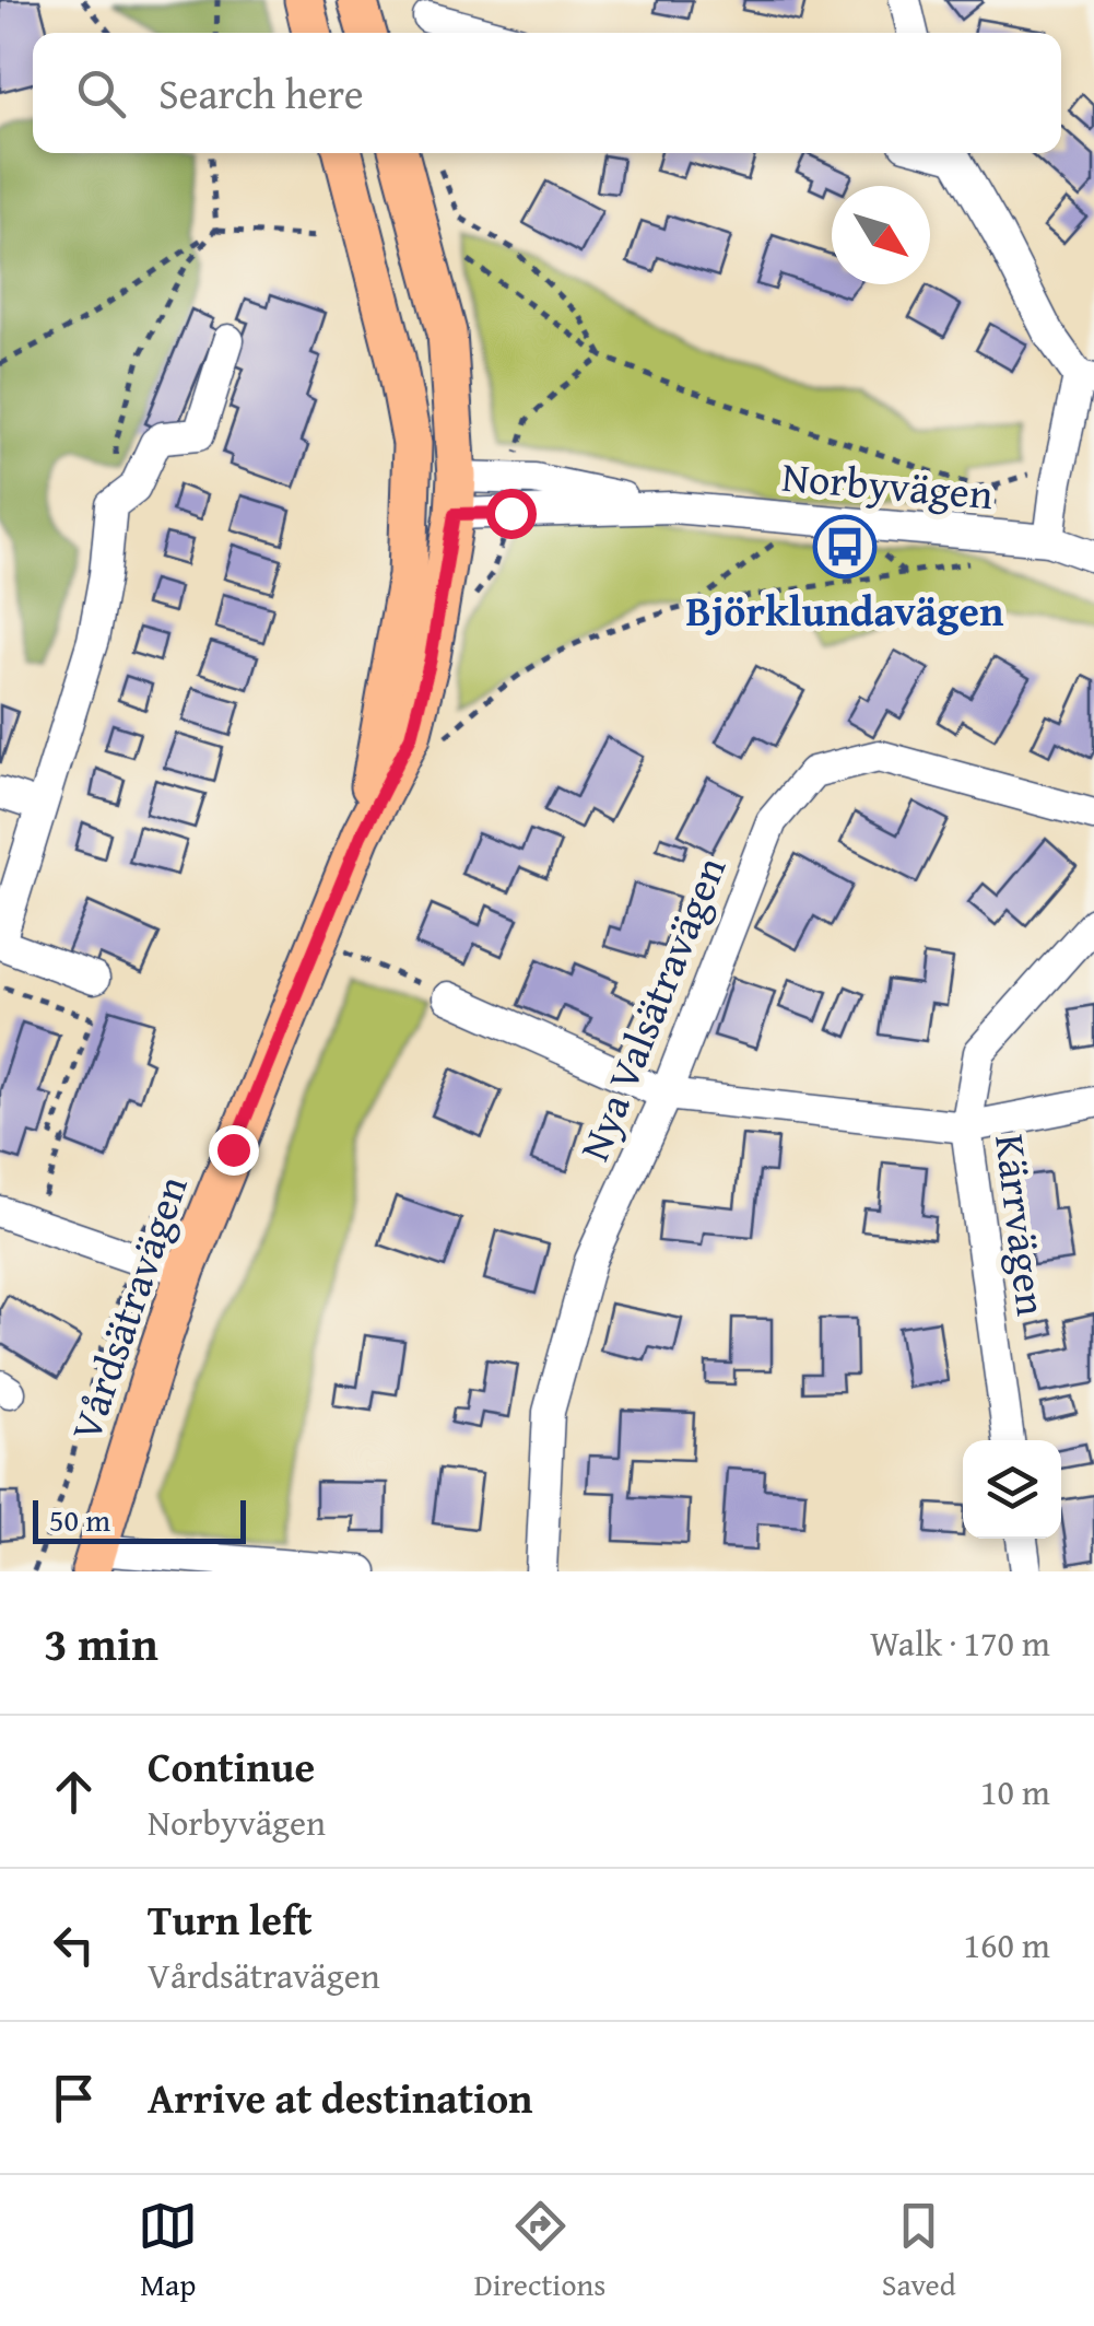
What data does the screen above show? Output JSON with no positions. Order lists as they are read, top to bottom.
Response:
{
  "streets": {
    "main road": ["Vårdsätravägen"],
    "street": ["Norbyvägen", "Nya Valsätravägen", "Kärrvägen"]
  },
  "crossings": [
    ["Norbyvägen", "Vårdsätravägen"]
  ],
  "places": {
    "bus stop": ["Björklundavägen"]
  },
  "scale_bar": "50 m",
  "north": "bottom right",
  "page": {
    "search": "Search here",
    "scale": "50 m",
    "heading": ["3 min", "Walk · 170 m"],
    "list": [
      ["Continue", "Norbyvägen", "10 m"],
      ["Turn left", "Vårdsätravägen", "160 m"],
      "Arrive at destination"
    ],
    "nav": ["Map", "Directions", "Saved"]
  }
}
